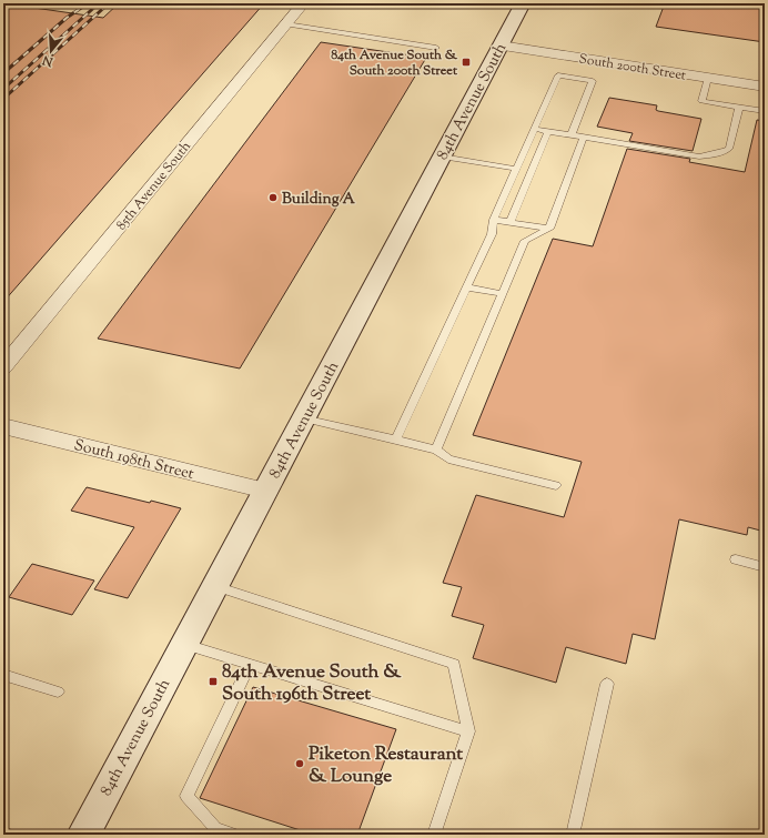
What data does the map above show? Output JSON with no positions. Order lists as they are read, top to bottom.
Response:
{
  "streets": {
    "main road": ["84th Avenue South"],
    "street": ["South 200th Street", "85th Avenue South", "South 198th Street"]
  },
  "crossings": [
    ["South 200th Street", "84th Avenue South"],
    ["84th Avenue South", "South 198th Street"]
  ],
  "places": {
    "transit": ["84th Avenue South & South 200th Street", "84th Avenue South & South 196th Street"],
    "other": ["Building A", "Piketon Restaurant & Lounge"]
  },
  "north": "bottom"
}
